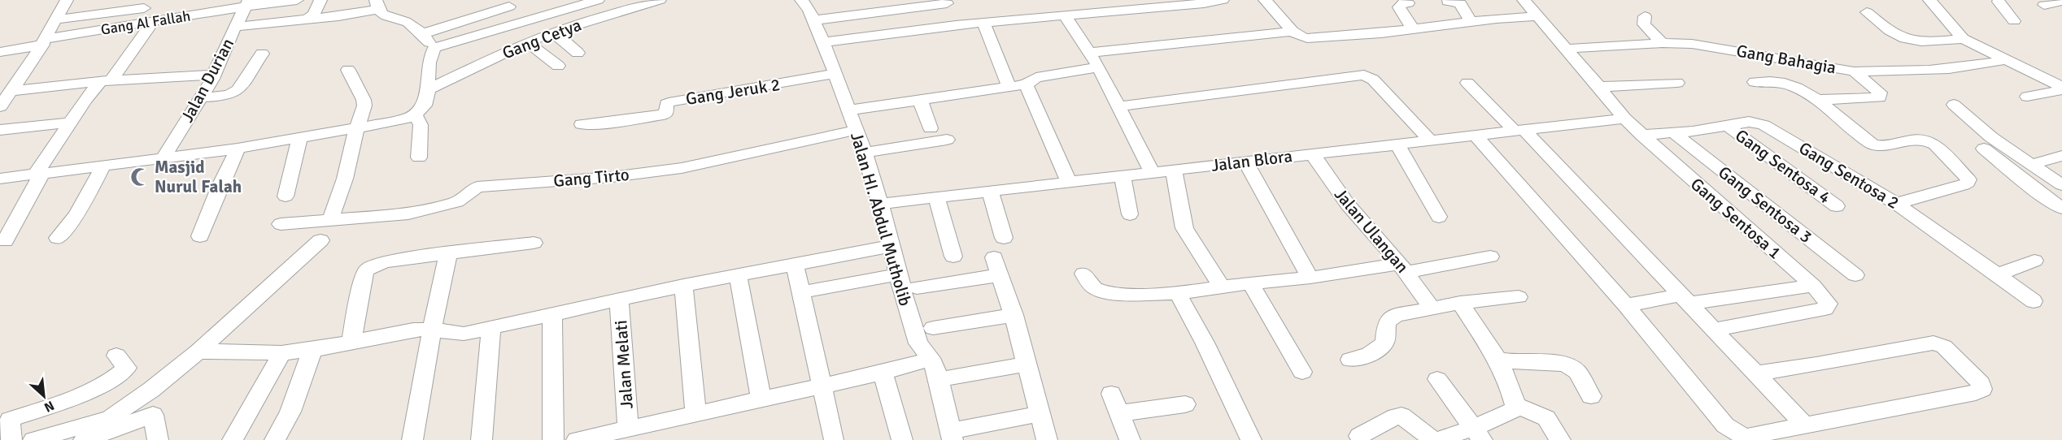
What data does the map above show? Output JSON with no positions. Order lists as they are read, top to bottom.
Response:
{
  "streets": {
    "street": [
      "Gang Al Fallah",
      "Gang Cetya",
      "Gang Bahagia",
      "Jalan Durian",
      "Gang Jeruk 2",
      "Jalan Blora",
      "Gang Sentosa 4",
      "Gang Sentosa 2",
      "Gang Tirto",
      "Gang Sentosa 3",
      "Gang Sentosa 1",
      "Jalan HI. Abdul Mutholib",
      "Jalan Ulangan",
      "Jalan Melati"
    ]
  },
  "crossings": [
    ["Gang Al Fallah", "Jalan Durian"],
    ["Gang Jeruk 2", "Jalan HI. Abdul Mutholib"],
    ["Jalan Blora", "Jalan HI. Abdul Mutholib"],
    ["Jalan Blora", "Jalan Ulangan"],
    ["Gang Sentosa 4", "Gang Sentosa 2"],
    ["Gang Sentosa 2", "Gang Sentosa 3"],
    ["Gang Sentosa 2", "Gang Sentosa 1"],
    ["Gang Tirto", "Jalan HI. Abdul Mutholib"]
  ],
  "places": {
    "mosque": ["Masjid Nurul Falah"]
  },
  "north": "bottom right"
}
